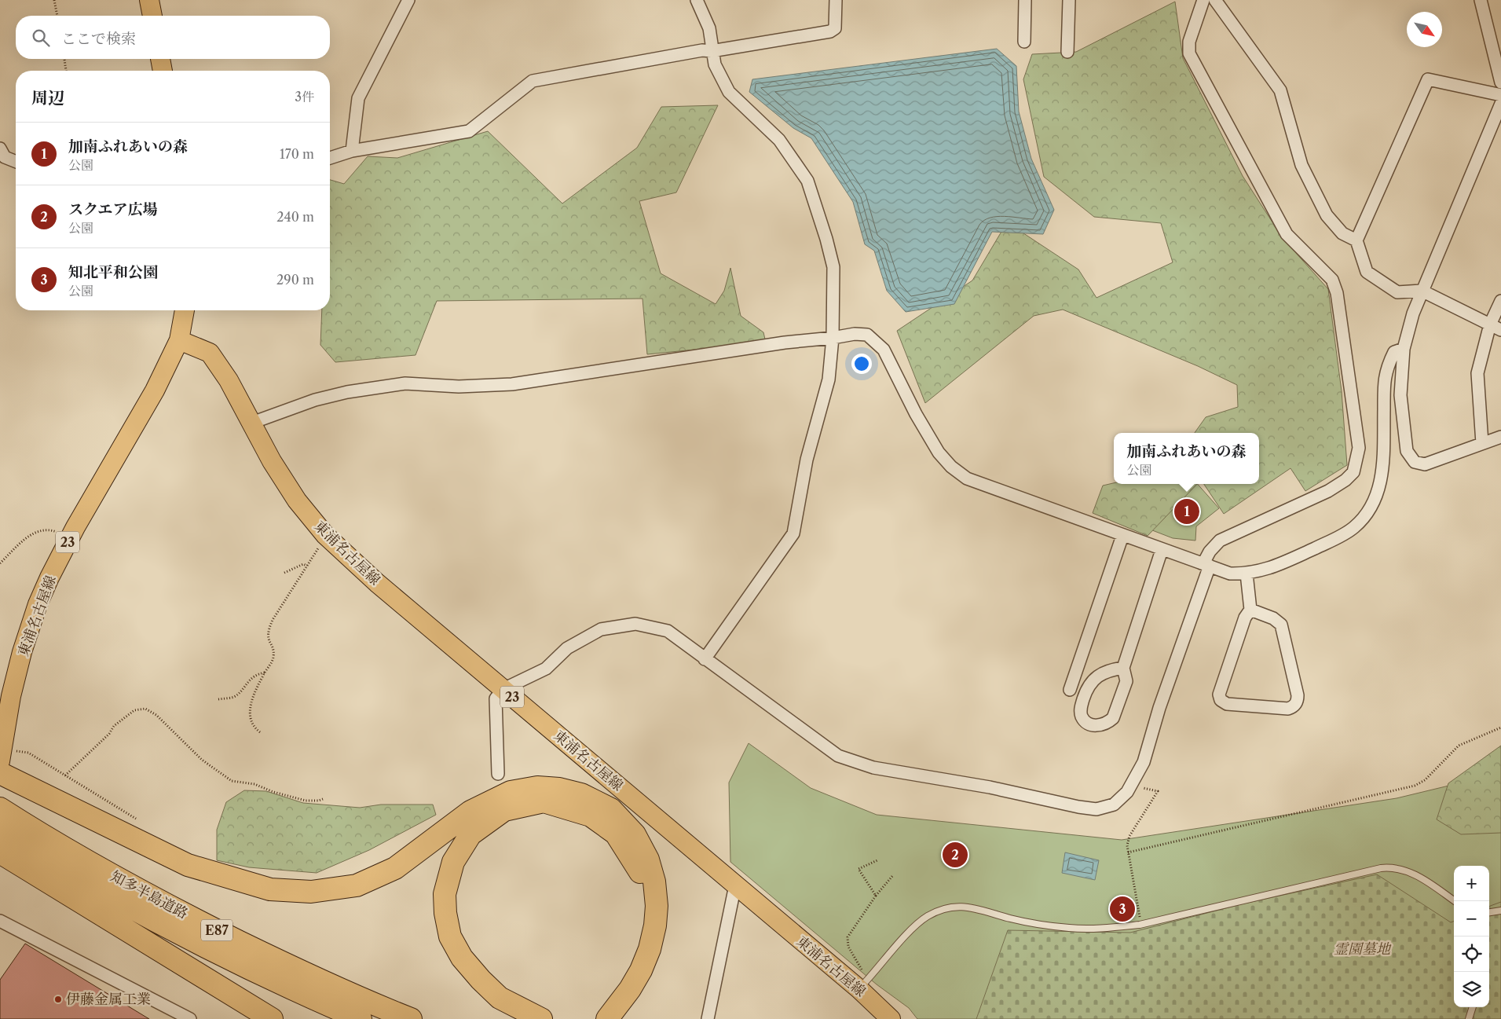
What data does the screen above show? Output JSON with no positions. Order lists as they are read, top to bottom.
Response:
{
  "streets": {
    "highway": ["知多半島道路", "E87"],
    "main road": ["23", "東浦名古屋線"]
  },
  "parks": ["霊園墓地"],
  "places": ["伊藤金属工業"],
  "north": "bottom right",
  "page": {
    "search": "ここで検索",
    "heading": ["周辺", "3件"],
    "list": [
      {
        "mark": "1",
        "name": "加南ふれあいの森",
        "note": "公園",
        "value": "170 m"
      },
      {
        "mark": "2",
        "name": "スクエア広場",
        "note": "公園",
        "value": "240 m"
      },
      {
        "mark": "3",
        "name": "知北平和公園",
        "note": "公園",
        "value": "290 m"
      }
    ],
    "popup": ["加南ふれあいの森", "公園"],
    "pins": ["1", "2", "3"],
    "map_buttons": ["+", "−"]
  }
}
